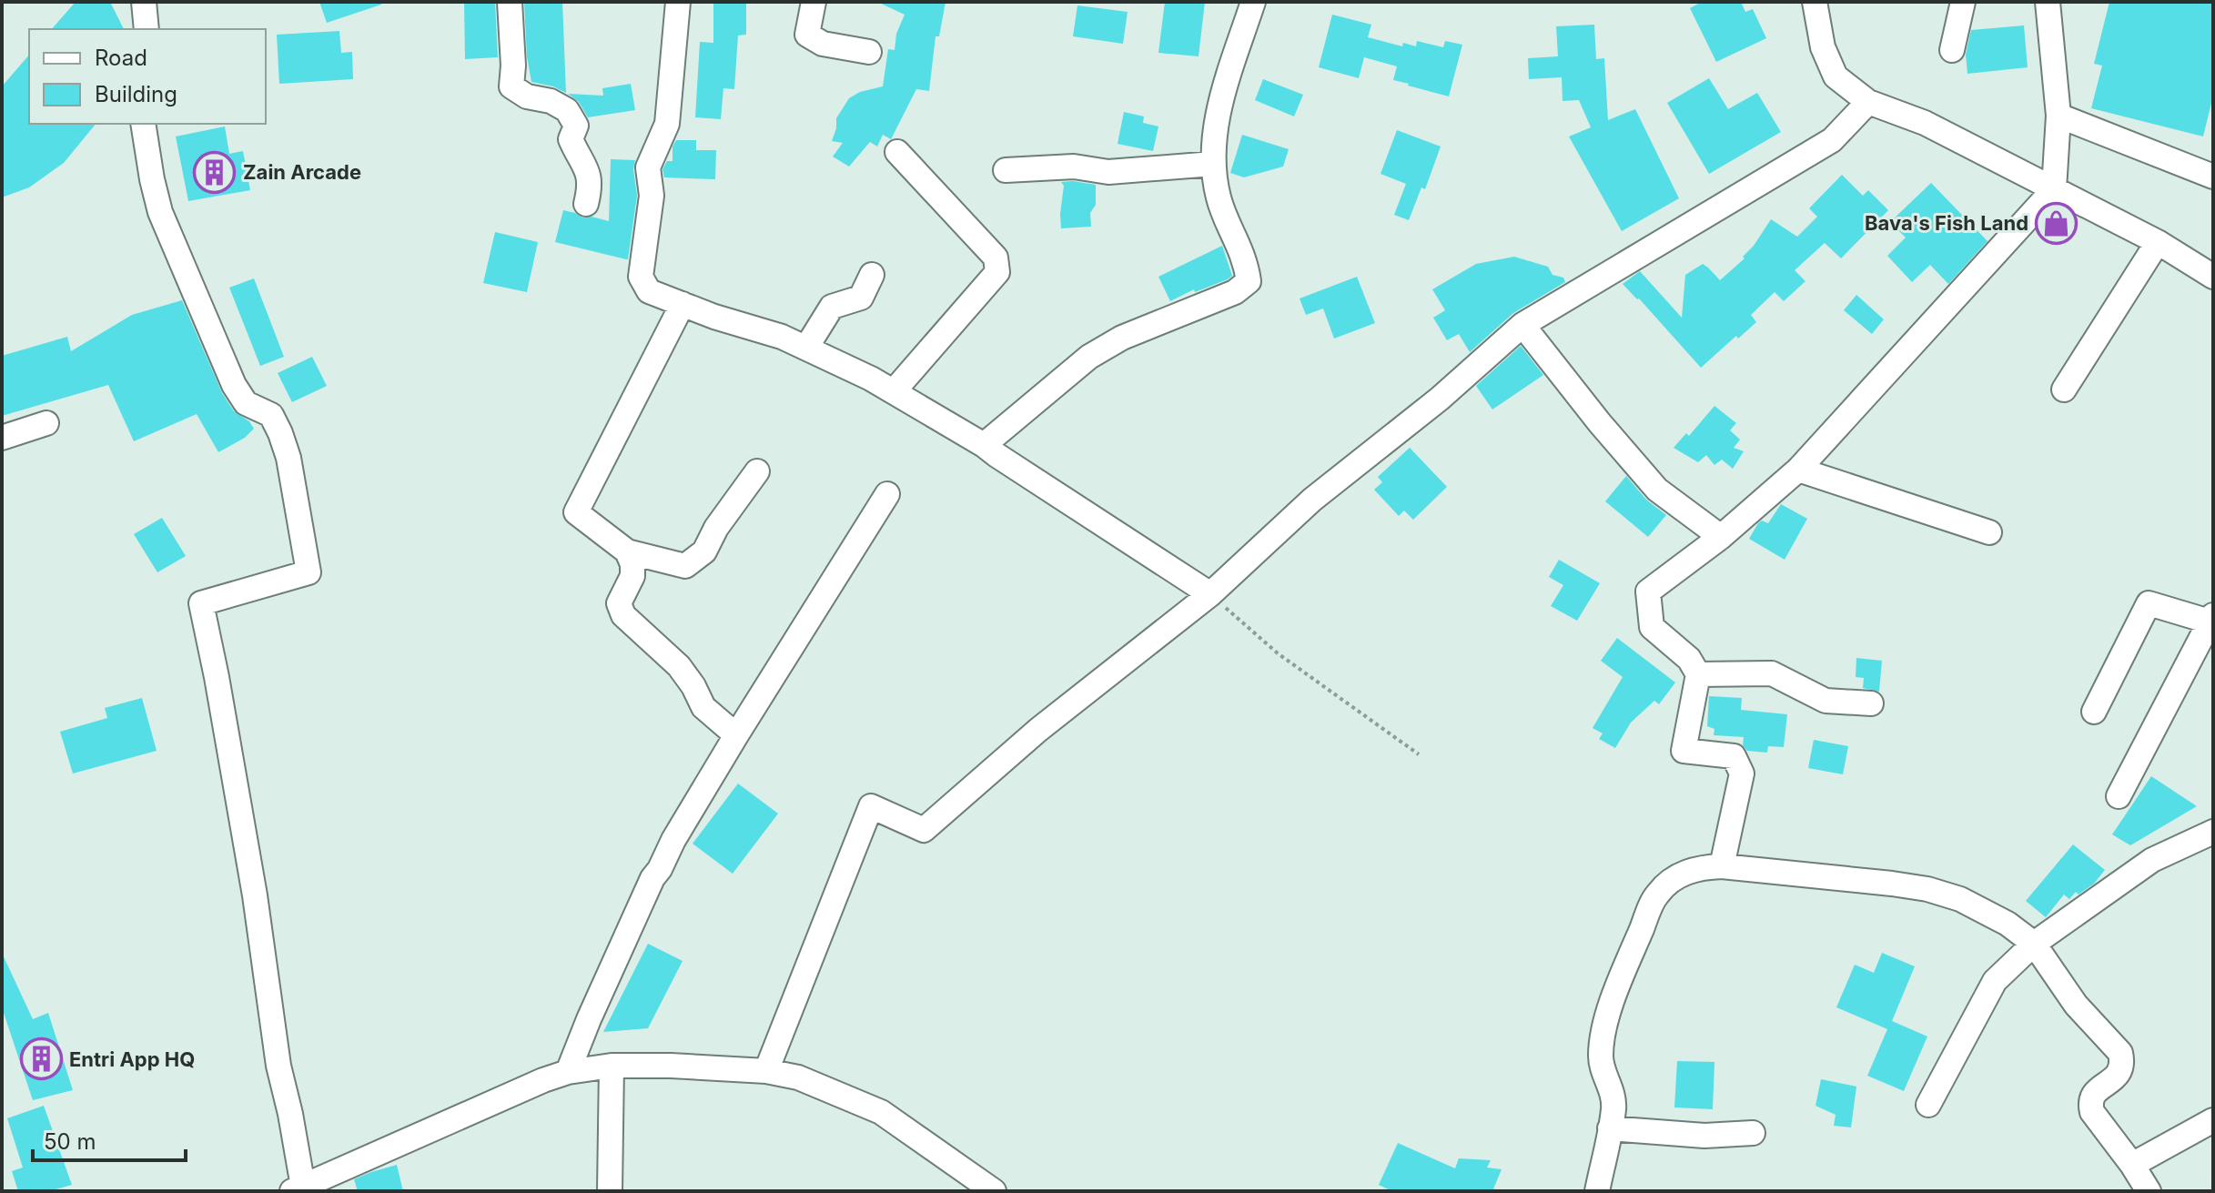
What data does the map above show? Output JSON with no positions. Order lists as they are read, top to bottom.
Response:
{
  "places": {
    "building": ["Zain Arcade", "Entri App HQ"],
    "shop": ["Bava's Fish Land"]
  },
  "legend": ["Road", "Building"],
  "scale_bar": "50 m"
}
